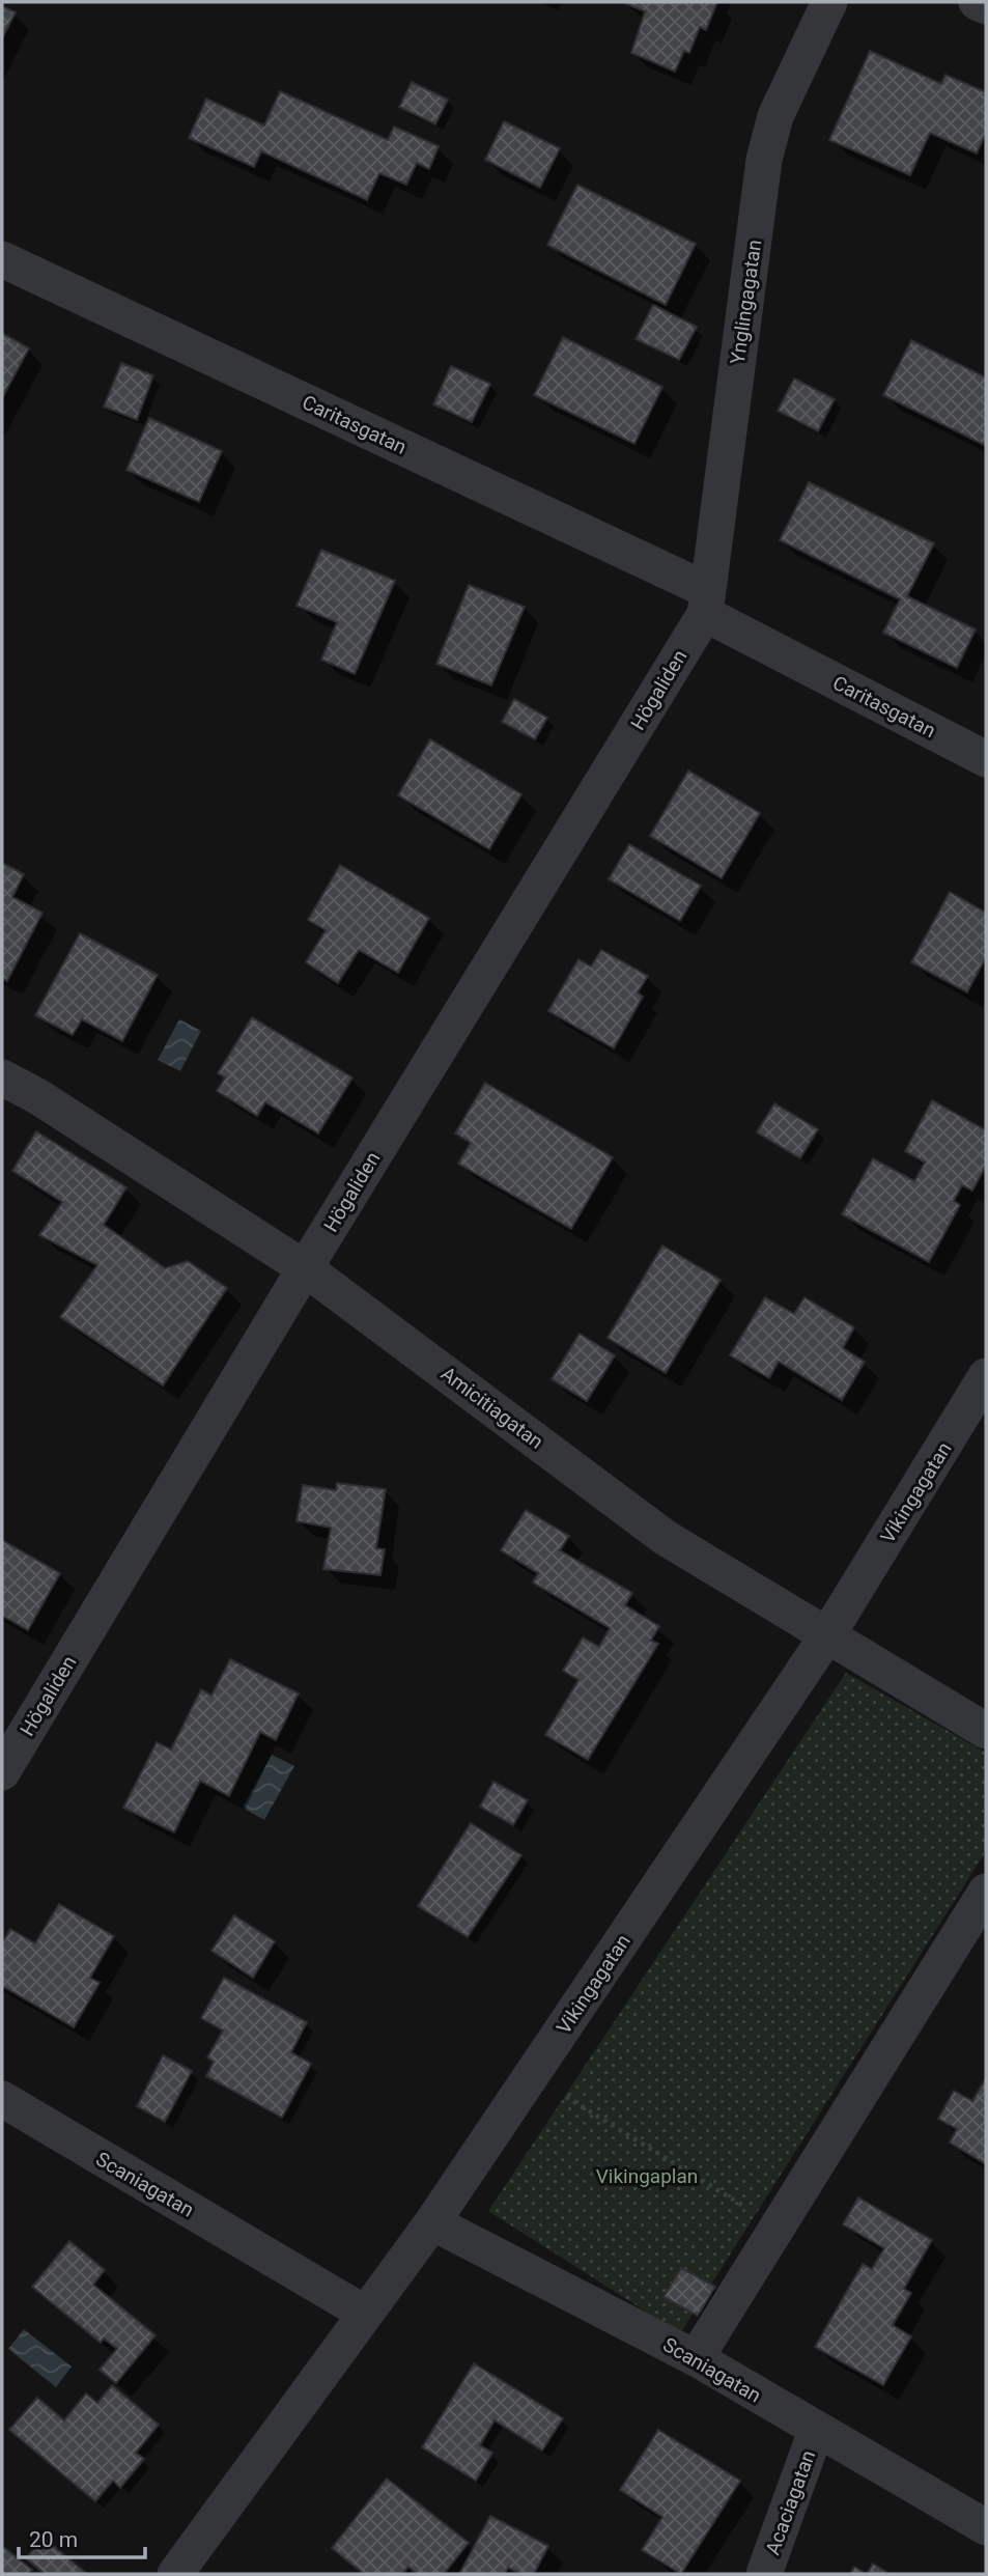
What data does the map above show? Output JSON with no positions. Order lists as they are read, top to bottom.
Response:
{
  "streets": {
    "street": [
      "Ynglingagatan",
      "Caritasgatan",
      "Högaliden",
      "Amicitiagatan",
      "Vikingagatan",
      "Scaniagatan",
      "Acaciagatan"
    ]
  },
  "crossings": [
    ["Ynglingagatan", "Caritasgatan"],
    ["Ynglingagatan", "Högaliden"],
    ["Caritasgatan", "Högaliden"],
    ["Högaliden", "Amicitiagatan"],
    ["Amicitiagatan", "Vikingagatan"],
    ["Vikingagatan", "Scaniagatan"],
    ["Scaniagatan", "Acaciagatan"]
  ],
  "parks": ["Vikingaplan"],
  "scale_bar": "20 m"
}
